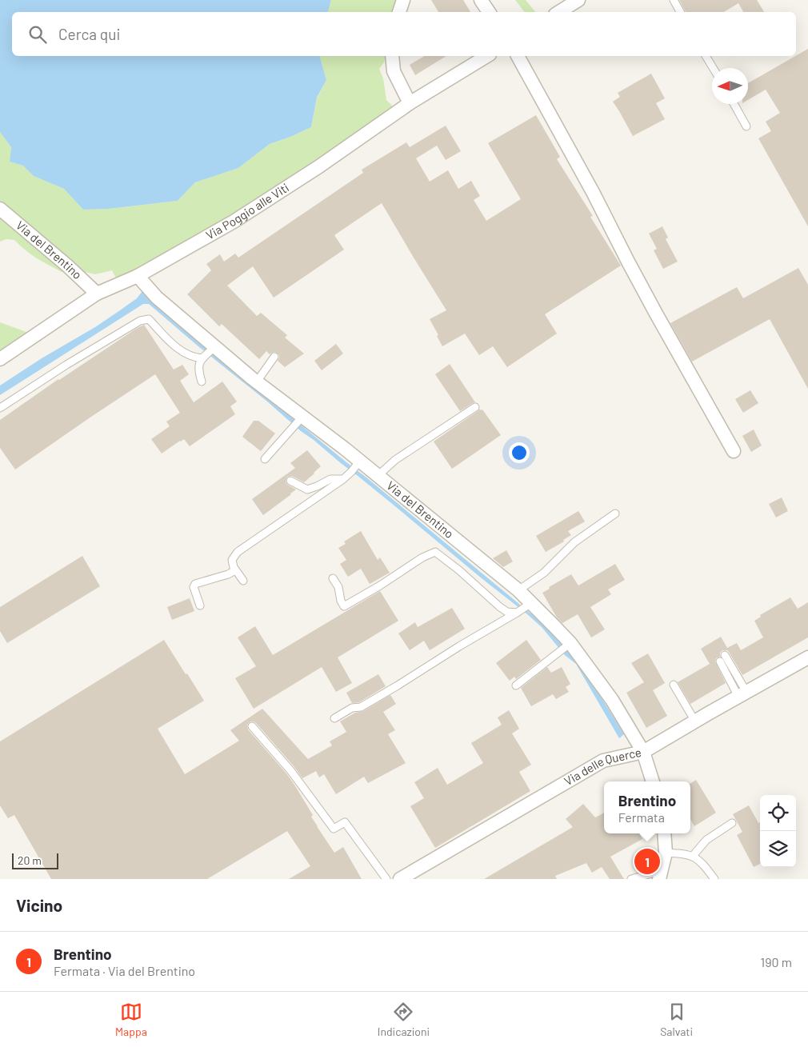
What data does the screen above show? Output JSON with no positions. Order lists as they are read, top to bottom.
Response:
{
  "streets": {
    "street": ["Via Poggio alle Viti", "Via del Brentino", "Via delle Querce"]
  },
  "crossings": [
    ["Via Poggio alle Viti", "Via del Brentino"],
    ["Via del Brentino", "Via delle Querce"]
  ],
  "scale_bar": "20 m",
  "north": "left",
  "page": {
    "search": "Cerca qui",
    "popup": ["Brentino", "Fermata"],
    "pins": "1",
    "scale": "20 m",
    "heading": "Vicino",
    "list": [
      {
        "mark": "1",
        "name": "Brentino",
        "note": "Fermata · Via del Brentino",
        "value": "190 m"
      }
    ],
    "nav": ["Mappa", "Indicazioni", "Salvati"]
  }
}
